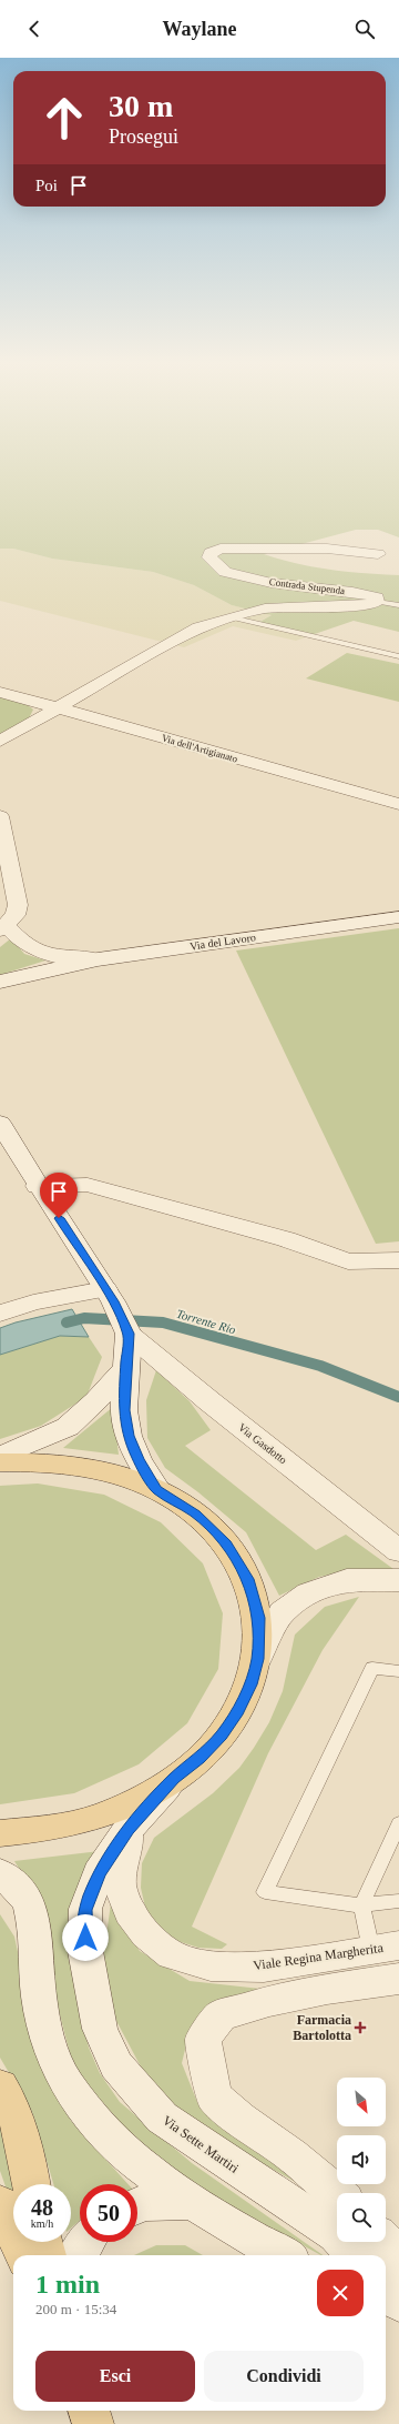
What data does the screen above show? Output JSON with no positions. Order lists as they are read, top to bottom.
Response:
{
  "streets": {
    "street": [
      "Contrada Stupenda",
      "Via dell'Artigianato",
      "Via del Lavoro",
      "Via Gasdotto",
      "Viale Regina Margherita",
      "Via Sette Martiri"
    ]
  },
  "crossings": [
    ["Contrada Stupenda", "Via dell'Artigianato"],
    ["Viale Regina Margherita", "Via Sette Martiri"]
  ],
  "water": ["Torrente Rio"],
  "places": {
    "health": ["Farmacia Bartolotta"]
  },
  "north": "bottom right",
  "page": {
    "header": "Waylane",
    "turn": ["30 m", "Prosegui"],
    "then": "Poi",
    "speed": "48 km/h",
    "limit": "50",
    "heading": ["1 min", "200 m · 15:34"],
    "buttons": ["Esci", "Condividi"]
  }
}
